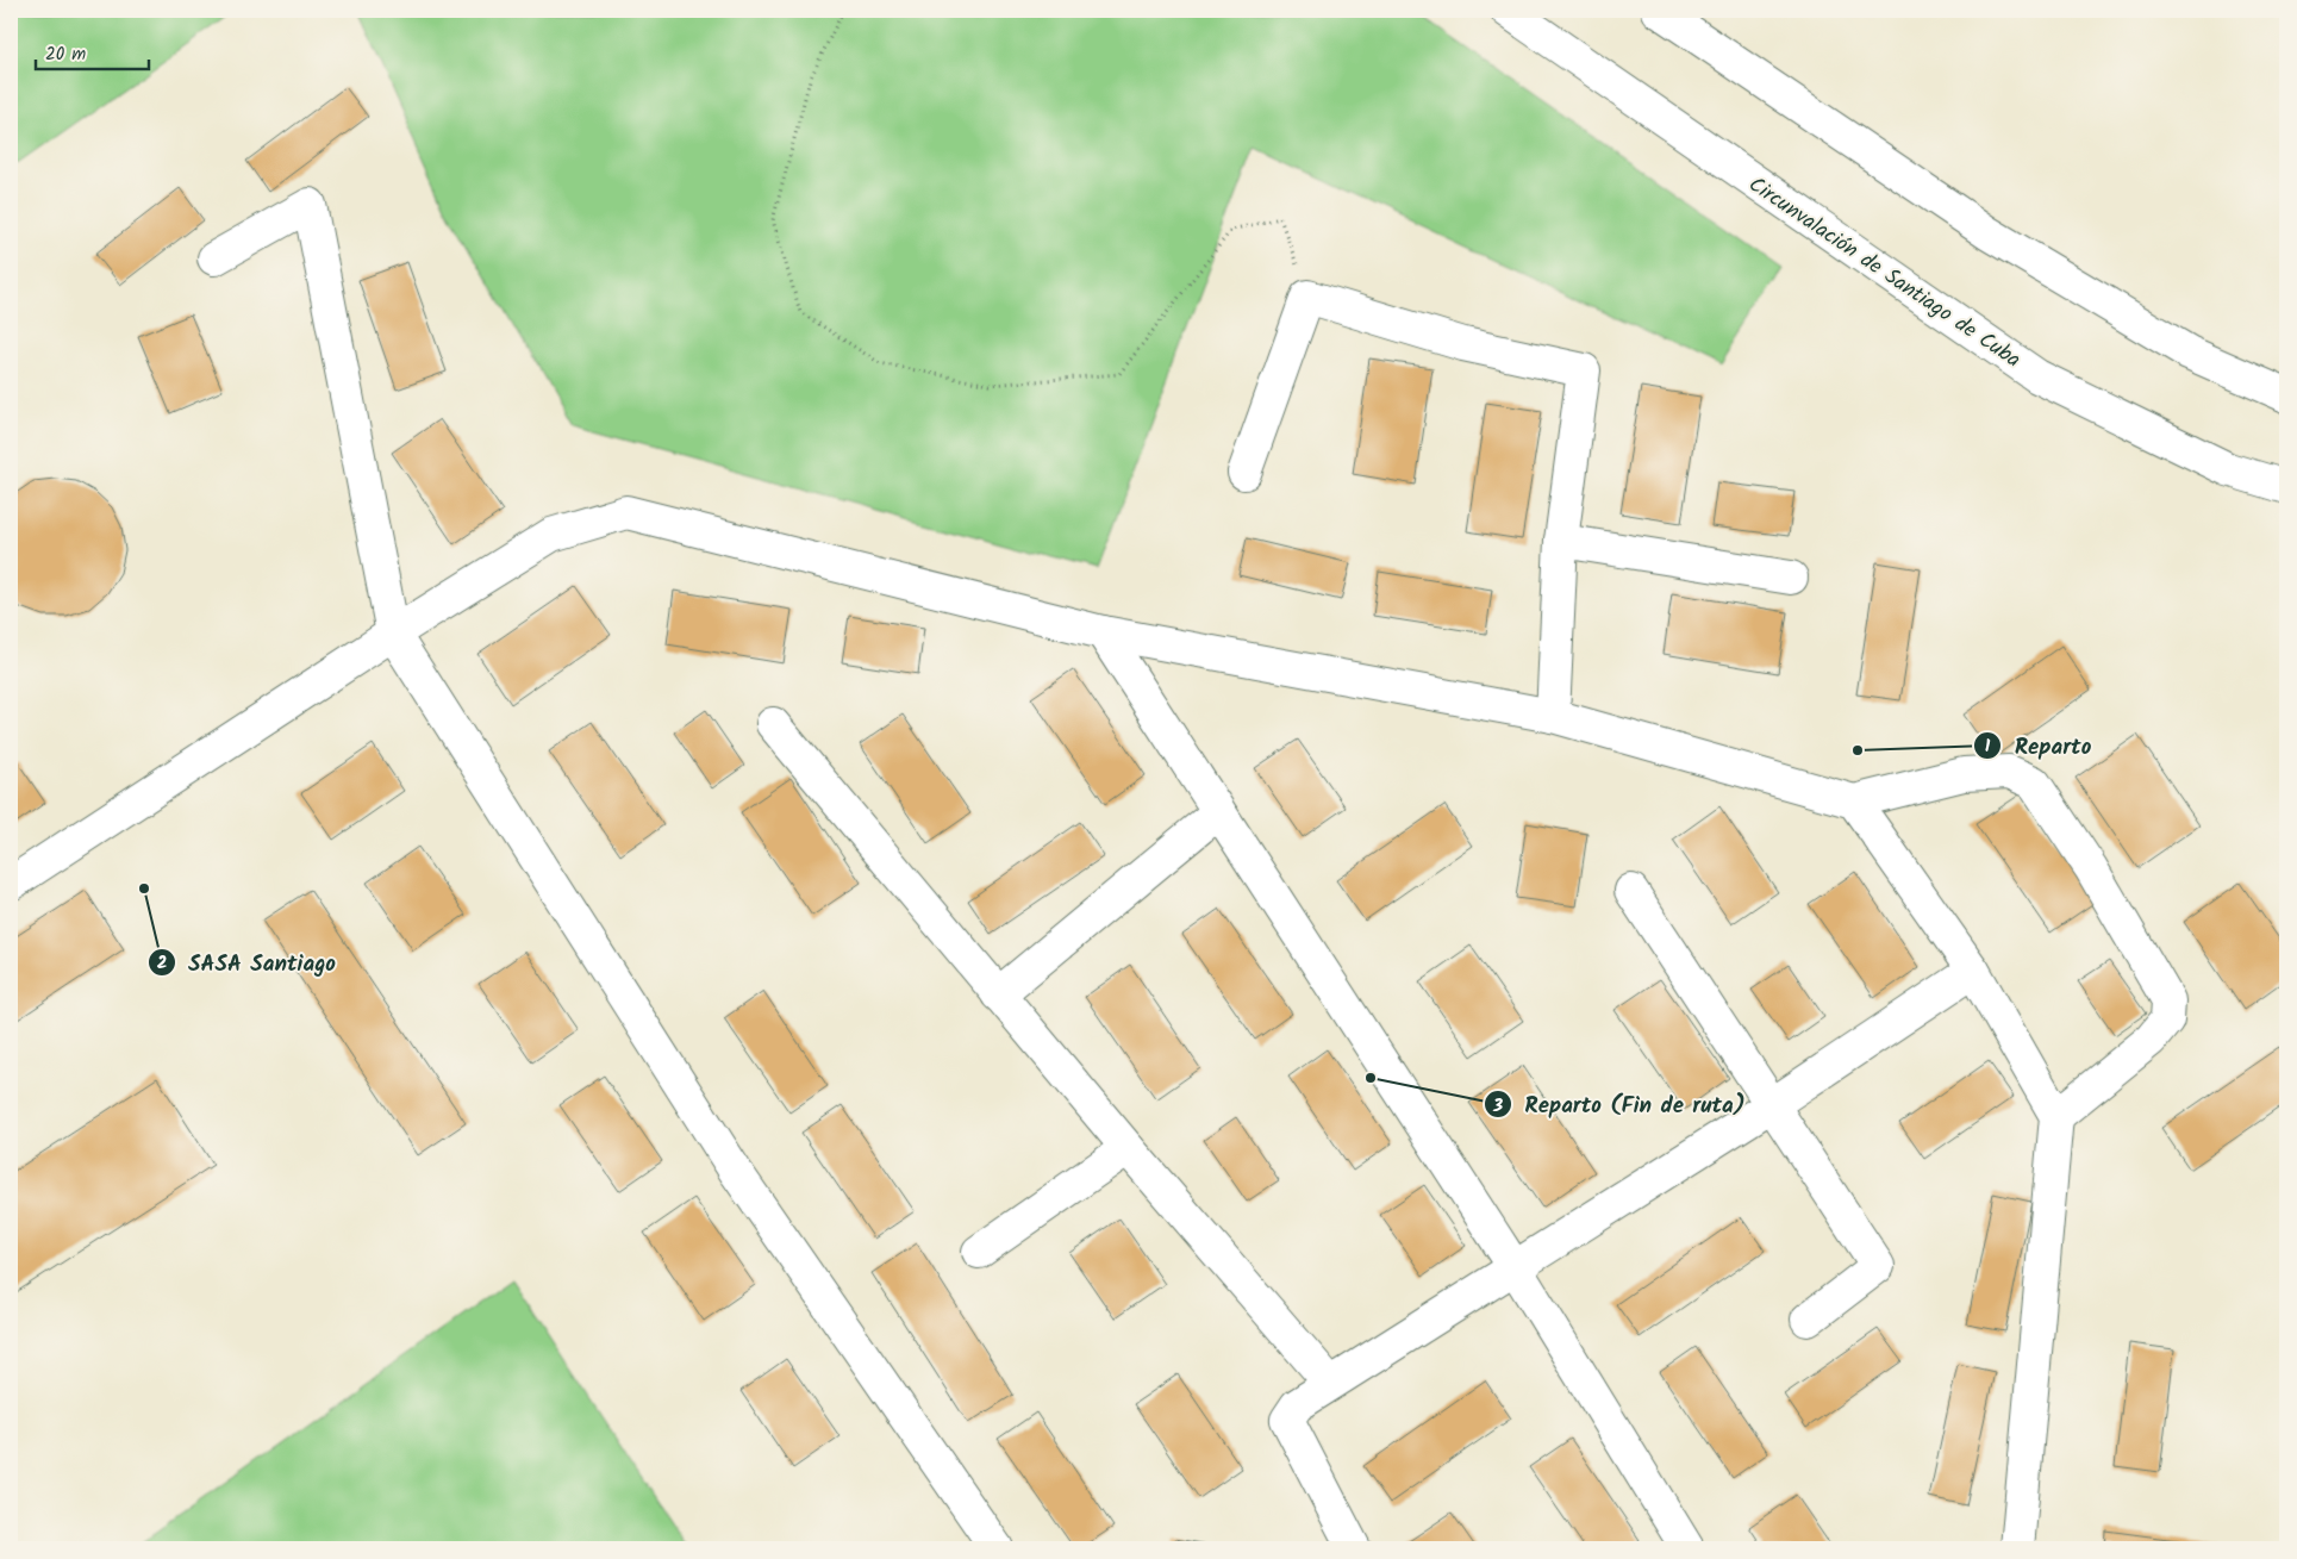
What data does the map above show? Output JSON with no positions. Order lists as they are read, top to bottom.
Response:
{
  "streets": {
    "main road": ["Circunvalación de Santiago de Cuba"]
  },
  "places": ["Reparto", "SASA Santiago", "Reparto (Fin de ruta)"],
  "scale_bar": "20 m"
}
